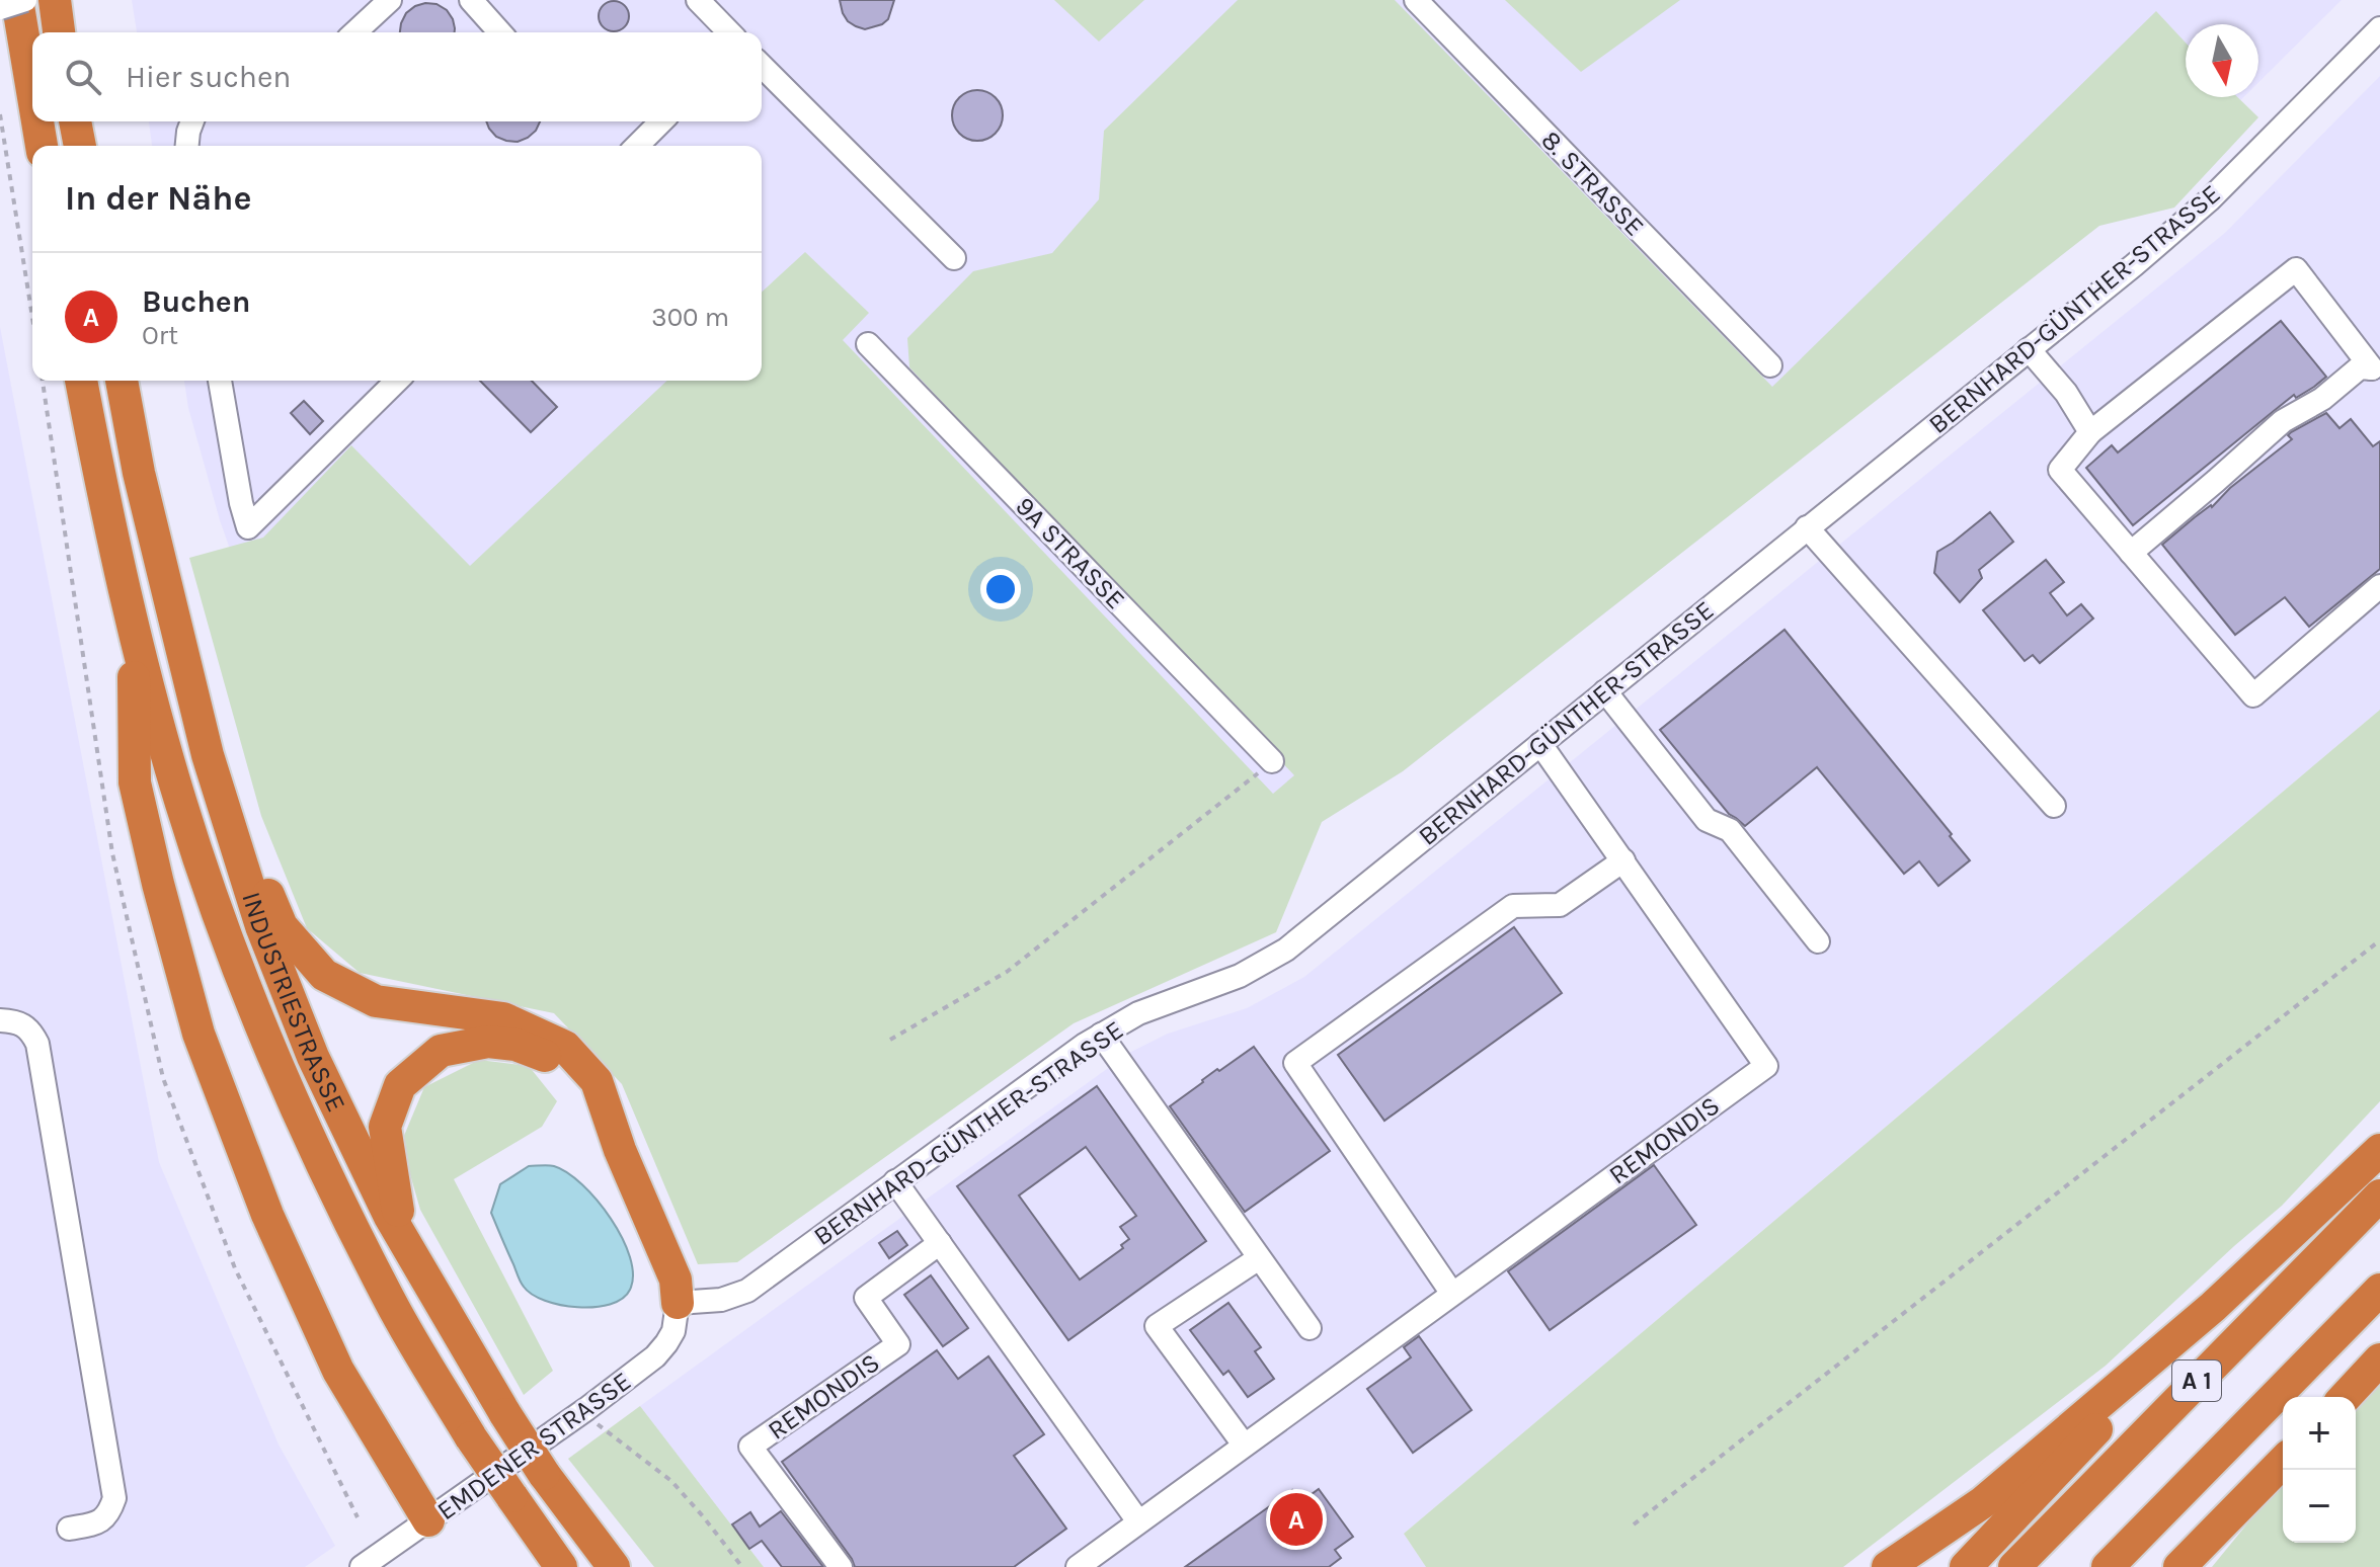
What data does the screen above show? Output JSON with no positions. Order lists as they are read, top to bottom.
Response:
{
  "streets": {
    "highway": ["INDUSTRIESTRASSE", "A 1"],
    "street": [
      "8. STRASSE",
      "BERNHARD-GÜNTHER-STRASSE",
      "9A STRASSE",
      "REMONDIS",
      "EMDENER STRASSE"
    ]
  },
  "crossings": [
    ["BERNHARD-GÜNTHER-STRASSE", "REMONDIS"],
    ["BERNHARD-GÜNTHER-STRASSE", "EMDENER STRASSE"]
  ],
  "north": "bottom",
  "page": {
    "search": "Hier suchen",
    "heading": "In der Nähe",
    "list": [
      {
        "mark": "A",
        "name": "Buchen",
        "note": "Ort",
        "value": "300 m"
      }
    ],
    "map_buttons": ["+", "−"],
    "pins": "A"
  }
}
